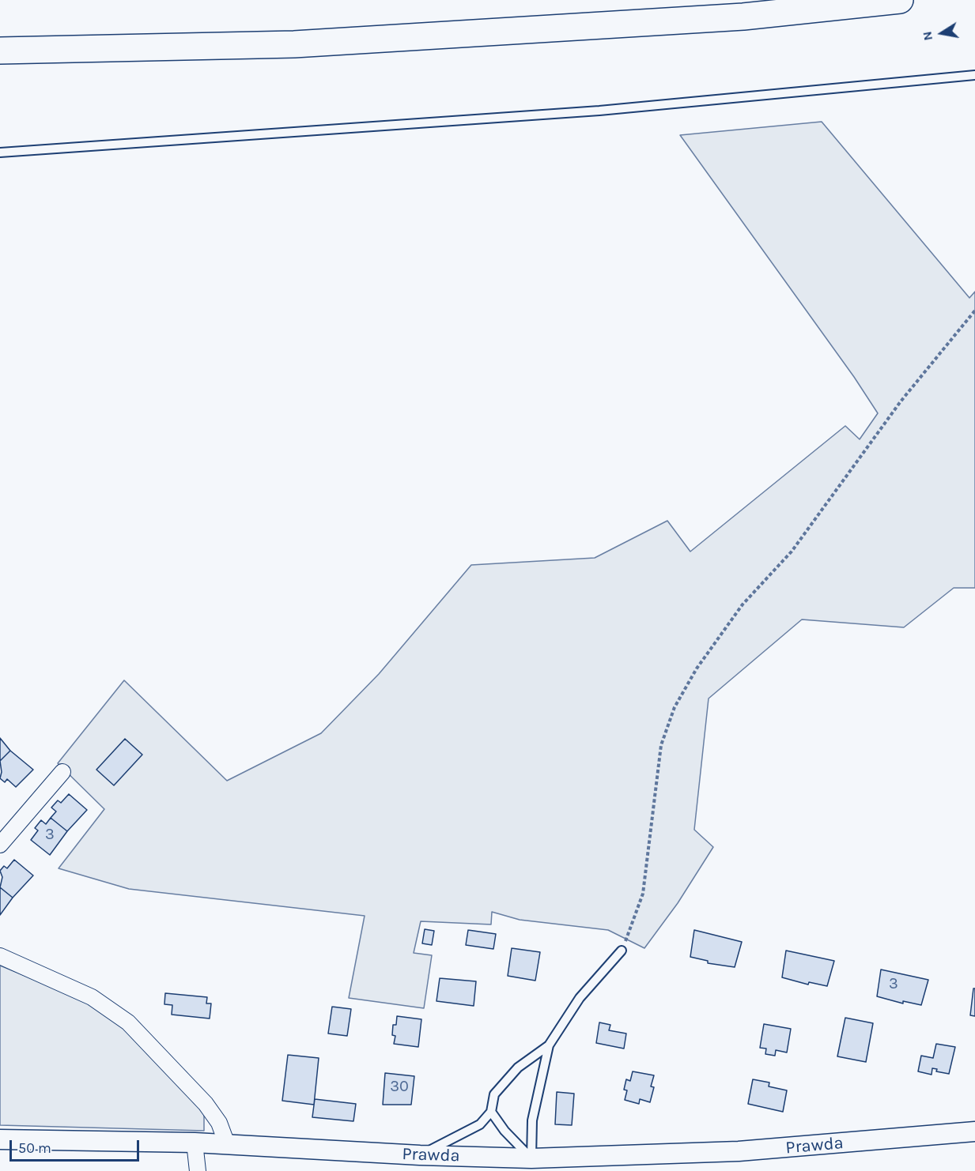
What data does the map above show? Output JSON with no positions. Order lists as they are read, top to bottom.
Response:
{
  "streets": {
    "street": ["Prawda"]
  },
  "house_numbers": ["3", "3", "30"],
  "scale_bar": "50 m",
  "north": "left"
}
